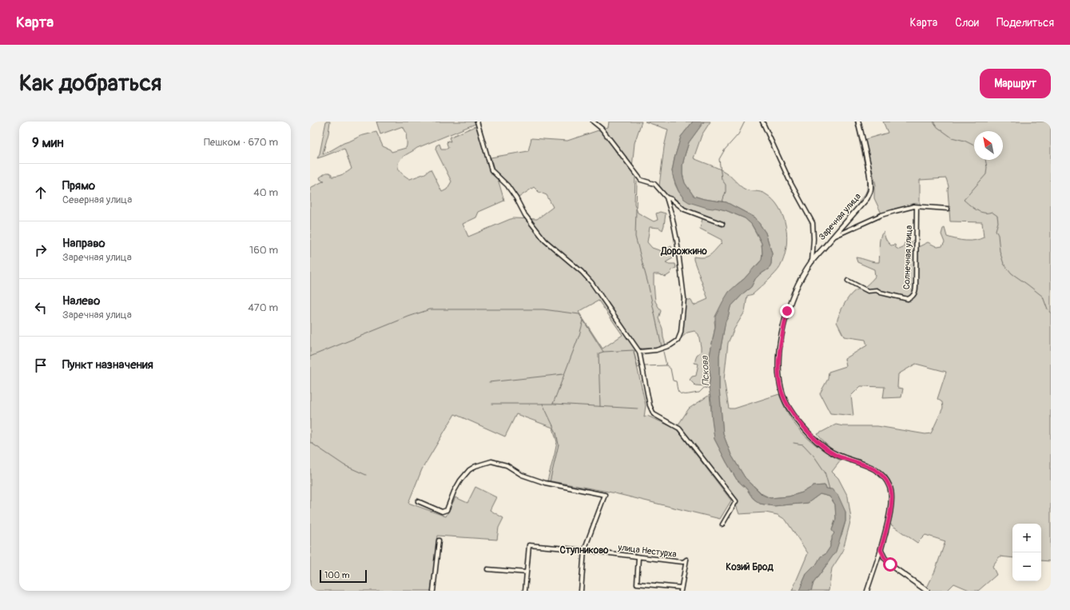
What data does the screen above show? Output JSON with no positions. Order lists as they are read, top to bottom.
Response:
{
  "streets": {
    "street": ["Заречная улица", "Солнечная улица", "улица Нестурха"]
  },
  "districts": ["Дорожкино", "Ступниково", "Козий Брод"],
  "water": ["Пскова"],
  "scale_bar": "100 m",
  "north": "top left",
  "page": {
    "header": "Карта",
    "nav": ["Карта", "Слои", "Поделиться"],
    "buttons": "Маршрут",
    "title": "Как добраться",
    "heading": ["9 мин", "Пешком · 670 m"],
    "list": [
      ["Прямо", "Северная улица", "40 m"],
      ["Направо", "Заречная улица", "160 m"],
      ["Налево", "Заречная улица", "470 m"],
      "Пункт назначения"
    ],
    "map_buttons": ["+", "−"],
    "scale": "100 m"
  }
}
